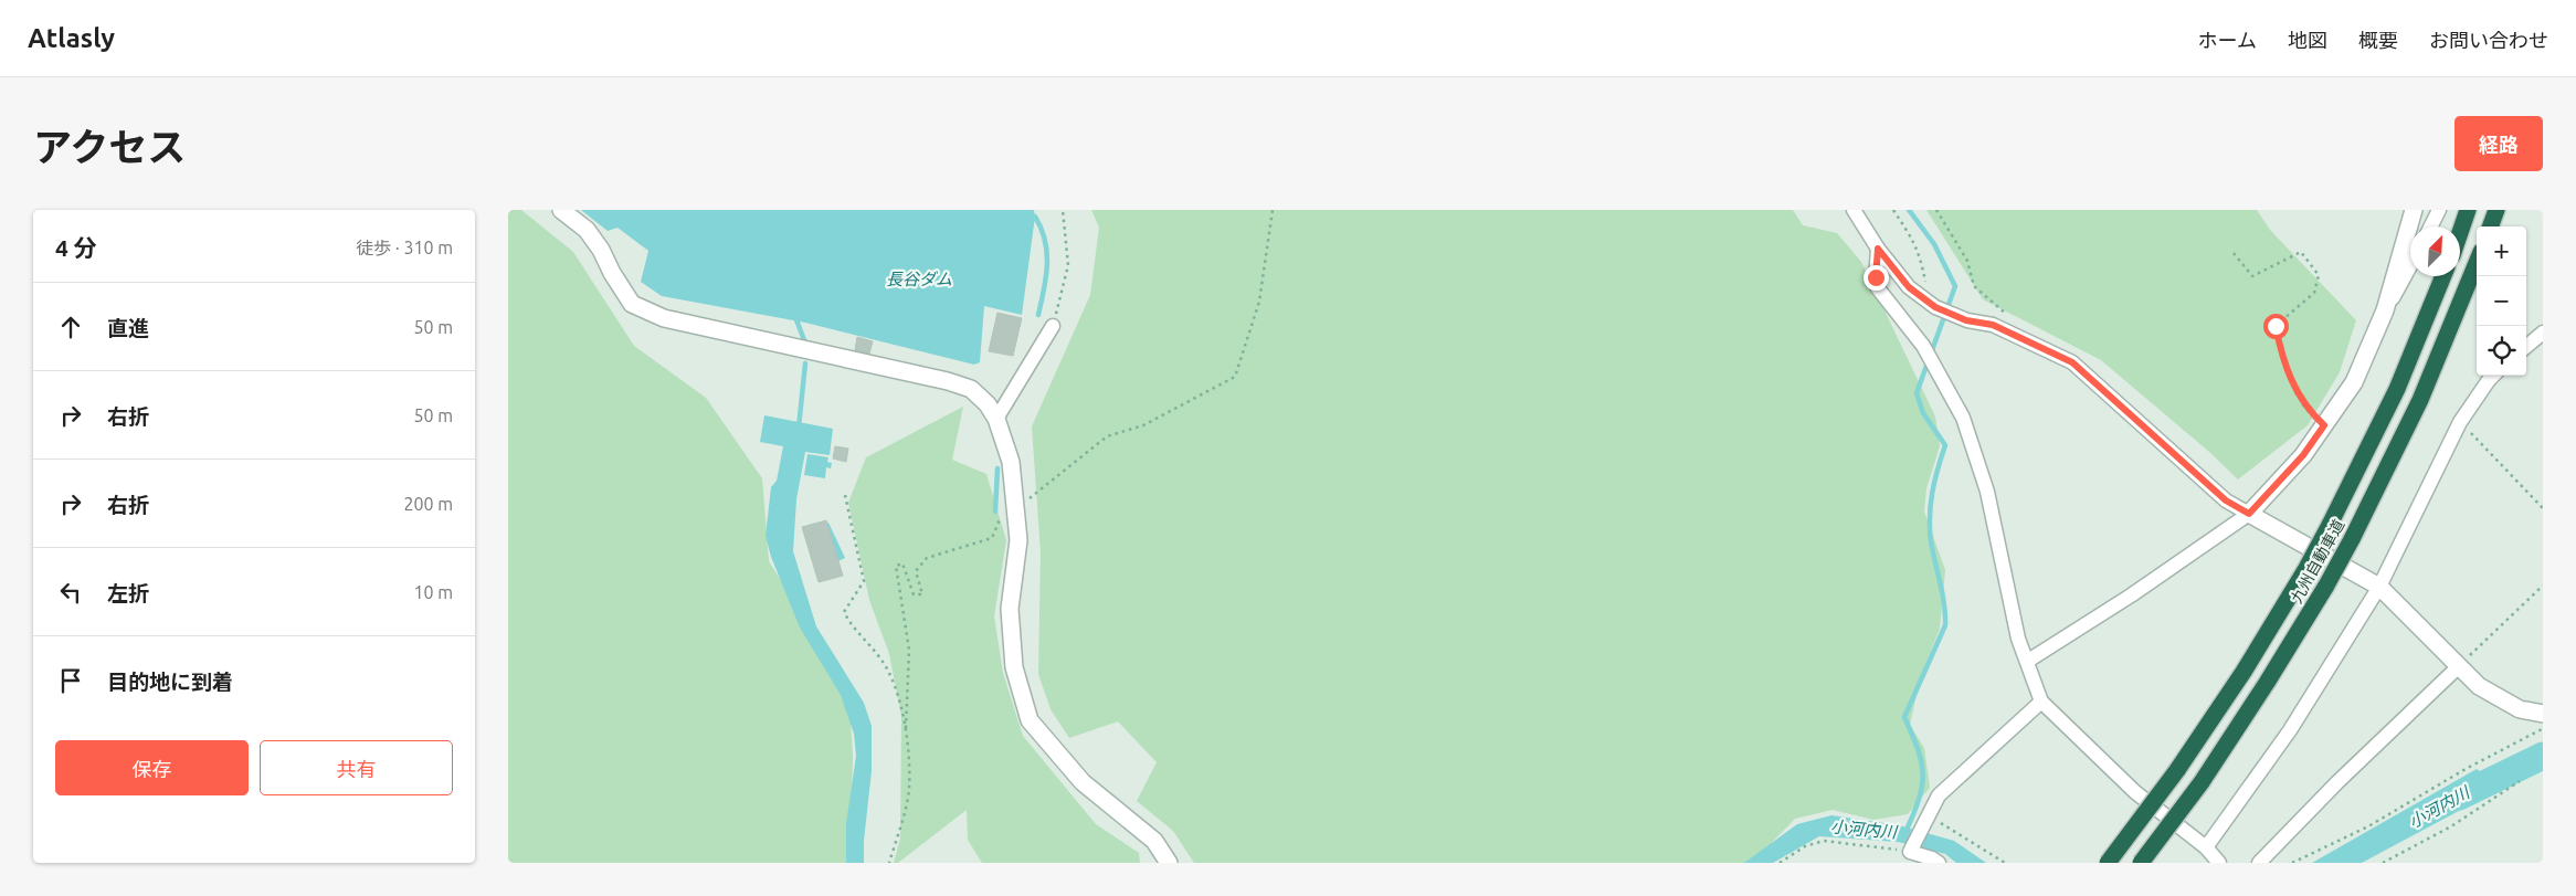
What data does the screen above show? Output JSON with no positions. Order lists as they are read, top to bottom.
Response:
{
  "streets": {
    "highway": ["九州自動車道"]
  },
  "water": ["長谷ダム", "小河内川"],
  "north": "top right",
  "page": {
    "header": "Atlasly",
    "nav": [
      "ホーム",
      "地図",
      "概要",
      "お問い合わせ"
    ],
    "title": "アクセス",
    "buttons": [
      "経路",
      ["保存", "共有"]
    ],
    "heading": ["4 分", "徒歩 · 310 m"],
    "map_buttons": ["+", "−"],
    "list": [
      ["直進", "50 m"],
      ["右折", "50 m"],
      ["右折", "200 m"],
      ["左折", "10 m"],
      "目的地に到着"
    ]
  }
}
